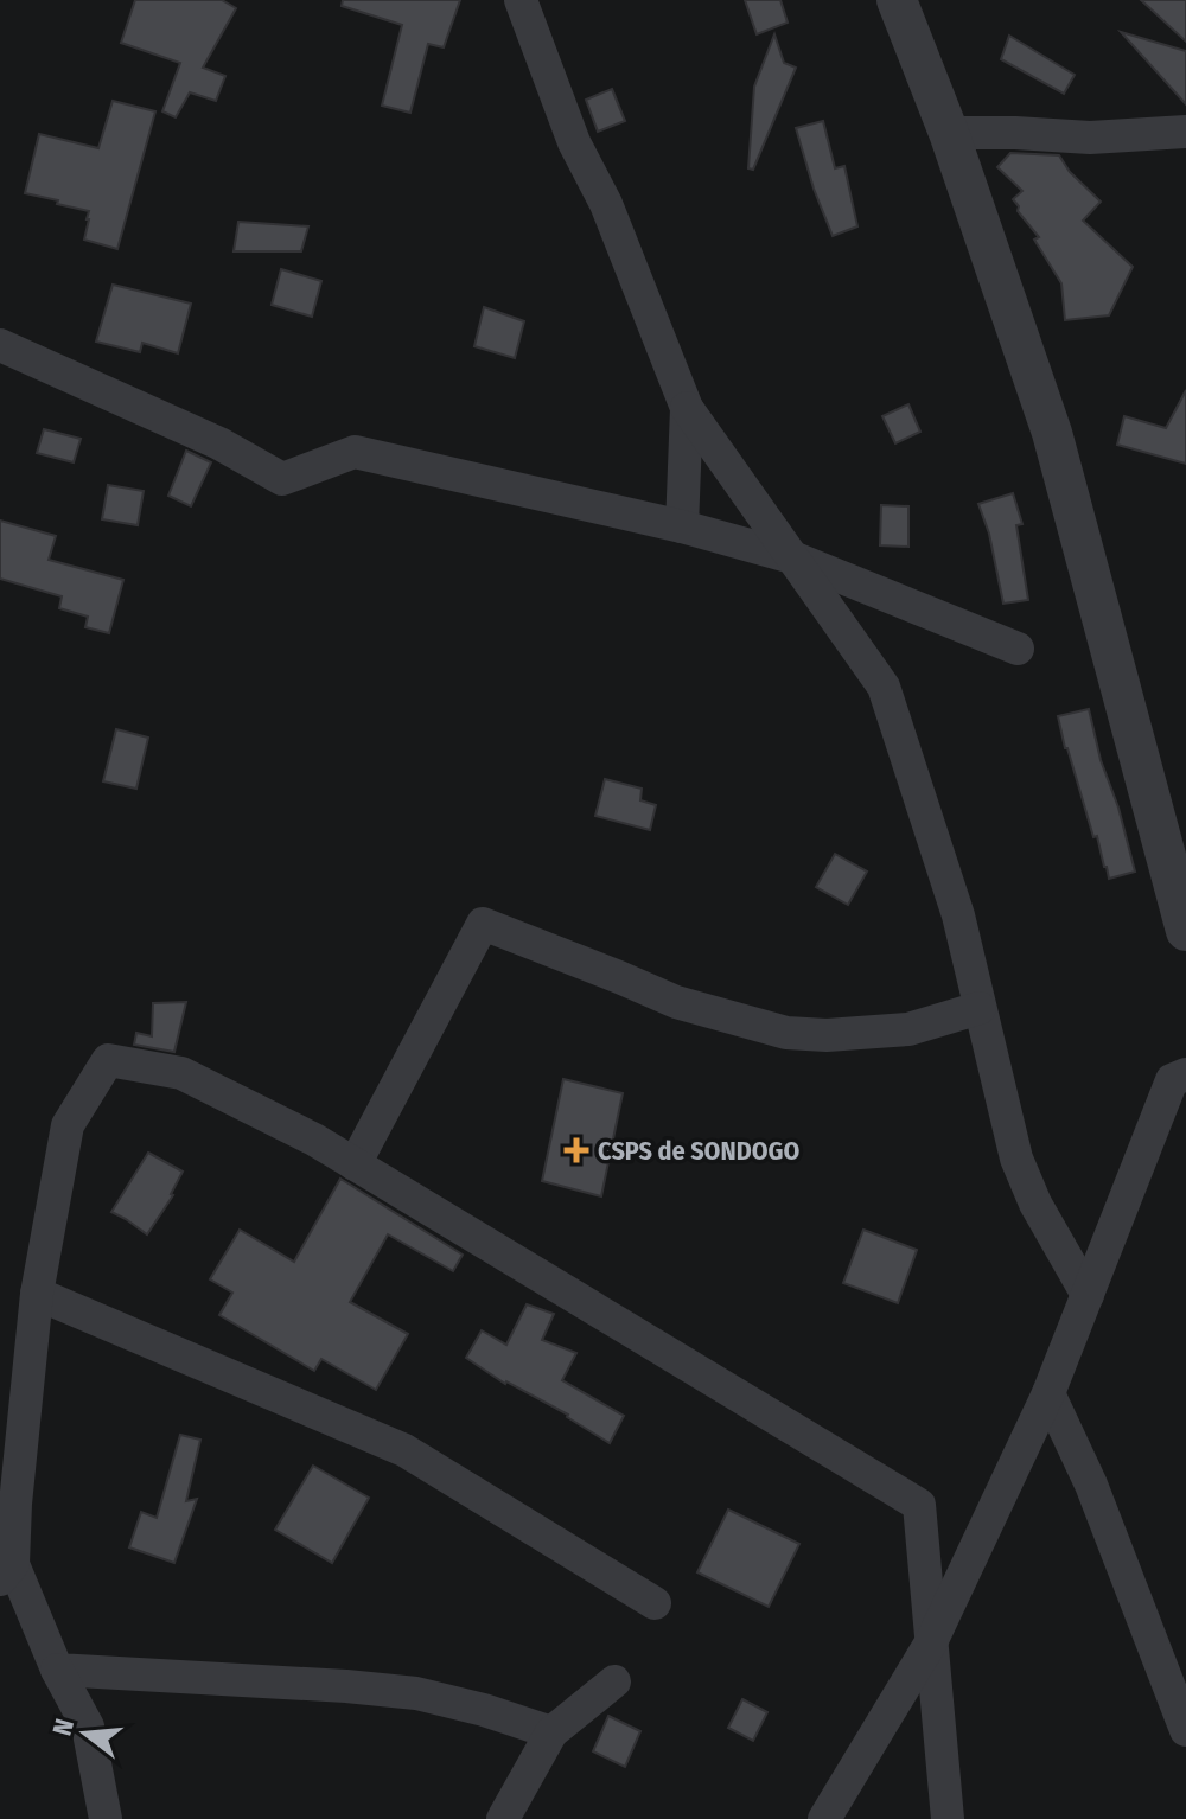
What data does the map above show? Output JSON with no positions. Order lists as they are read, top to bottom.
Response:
{
  "places": {
    "health": ["CSPS de SONDOGO"]
  },
  "north": "left"
}
